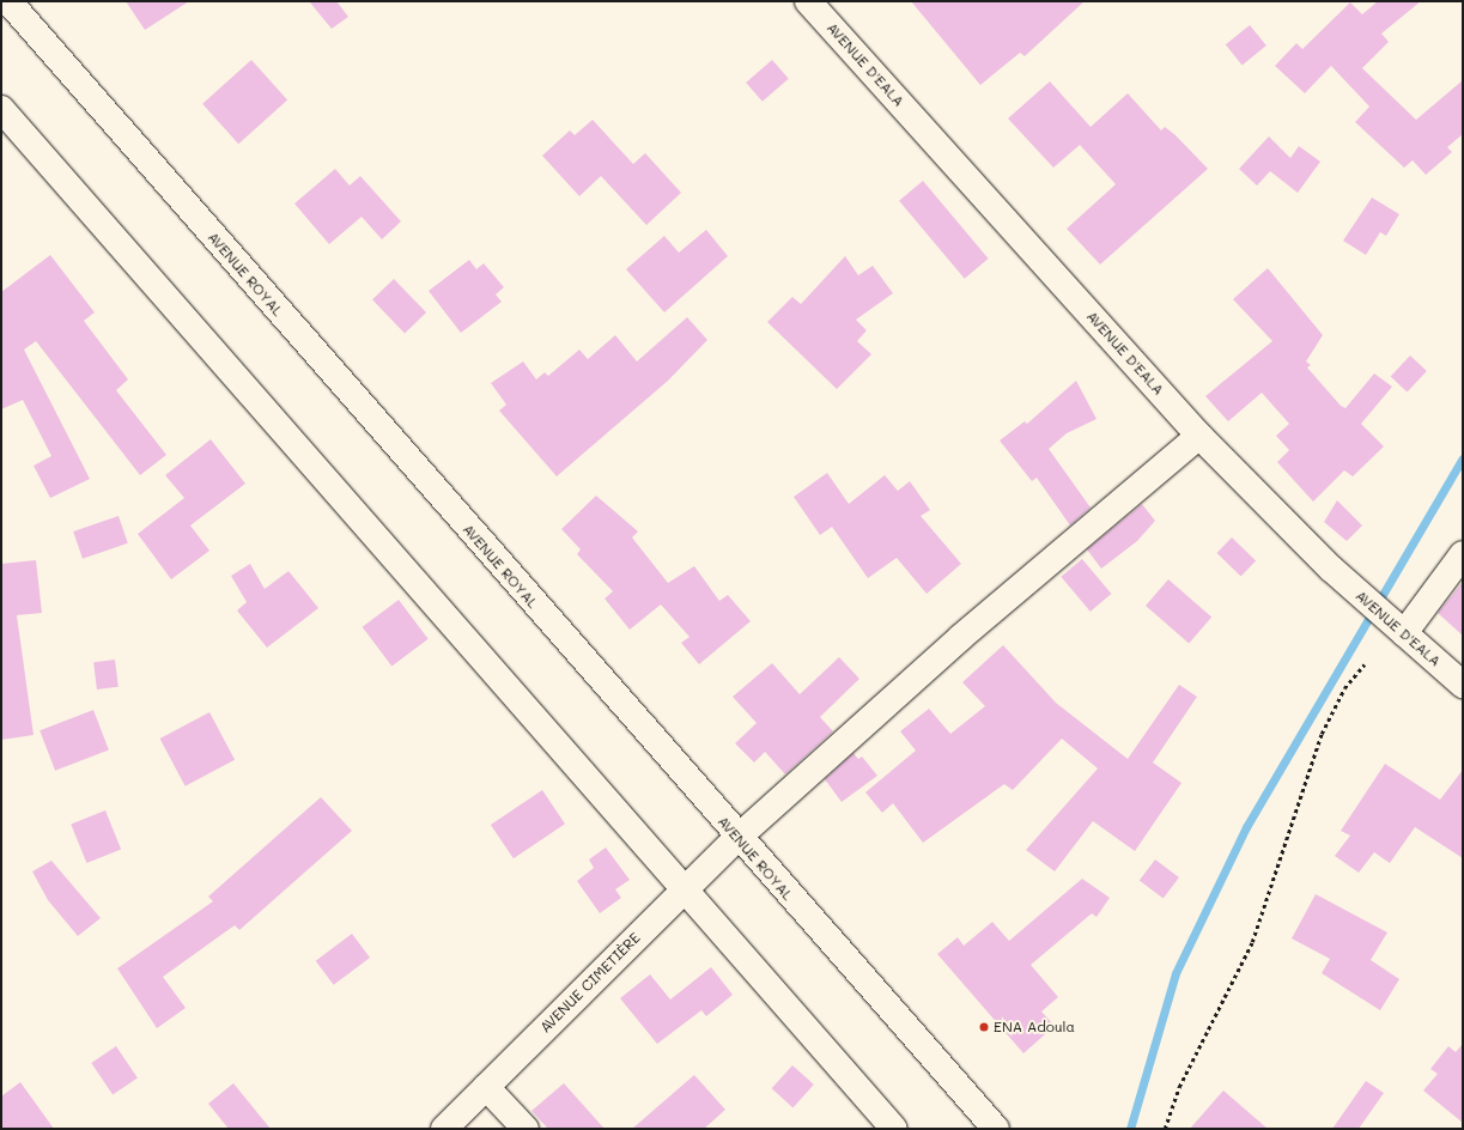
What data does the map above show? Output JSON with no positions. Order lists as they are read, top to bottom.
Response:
{
  "streets": {
    "street": ["AVENUE D'EALA", "AVENUE ROYAL", "AVENUE CIMETIÈRE"]
  },
  "crossings": [
    ["AVENUE D'EALA", "AVENUE CIMETIÈRE"],
    ["AVENUE ROYAL", "AVENUE CIMETIÈRE"]
  ],
  "places": ["ENA Adoula"]
}
